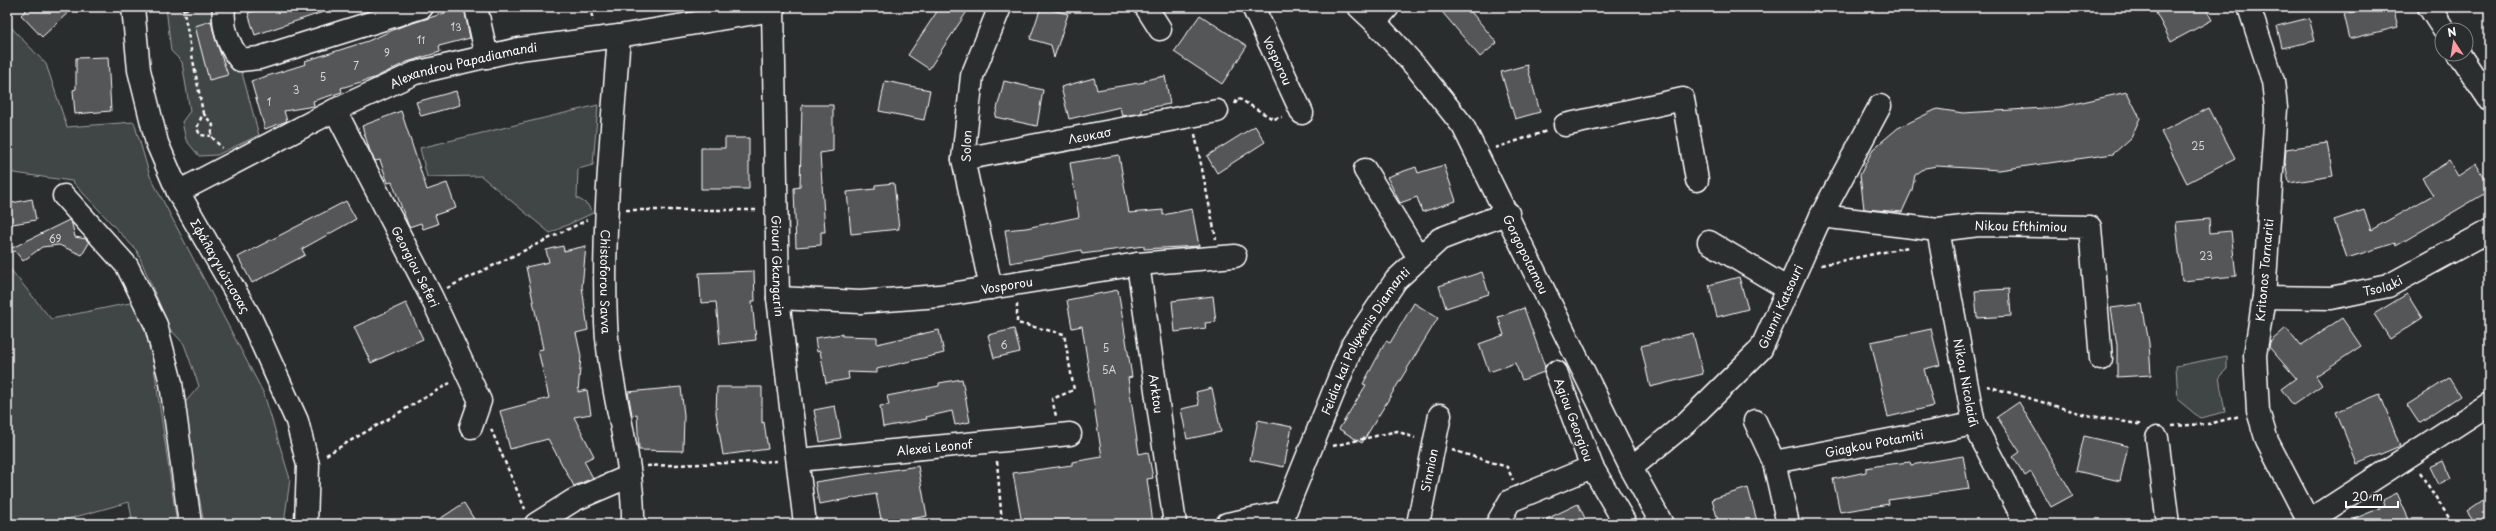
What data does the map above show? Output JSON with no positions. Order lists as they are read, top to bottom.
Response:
{
  "streets": {
    "street": [
      "Vosporou",
      "Alexandrou Papadiamandi",
      "Λευκασ",
      "Solon",
      "Nikou Efthimiou",
      "Gorgopotamou",
      "Σφάλαγγιώτισσας",
      "Giouri Gkangarin",
      "Georgiou Seferi",
      "Kritonos Tornariti",
      "Chistoforou Savva",
      "Tsolaki",
      "Gianni Katsouri",
      "Feidia kai Polyxenis Diamanti",
      "Nikou Nicolaidi",
      "Arktou",
      "Agiou Georgiou",
      "Giagkou Potamiti",
      "Alexei Leonof",
      "Sinnion"
    ]
  },
  "crossings": [
    ["Vosporou", "Solon"],
    ["Vosporou", "Giouri Gkangarin"],
    ["Vosporou", "Arktou"],
    ["Alexandrou Papadiamandi", "Σφάλαγγιώτισσας"],
    ["Alexandrou Papadiamandi", "Giouri Gkangarin"],
    ["Alexandrou Papadiamandi", "Georgiou Seferi"],
    ["Alexandrou Papadiamandi", "Chistoforou Savva"],
    ["Λευκασ", "Solon"],
    ["Nikou Efthimiou", "Gianni Katsouri"],
    ["Nikou Efthimiou", "Nikou Nicolaidi"],
    ["Gorgopotamou", "Gianni Katsouri"],
    ["Gorgopotamou", "Feidia kai Polyxenis Diamanti"],
    ["Giouri Gkangarin", "Alexei Leonof"],
    ["Kritonos Tornariti", "Tsolaki"],
    ["Nikou Nicolaidi", "Giagkou Potamiti"]
  ],
  "house_numbers": [
    "13",
    "11",
    "9",
    "7",
    "5",
    "3",
    "1",
    "25",
    "69",
    "23",
    "6",
    "5",
    "5A"
  ],
  "scale_bar": "20 m",
  "north": "top"
}
